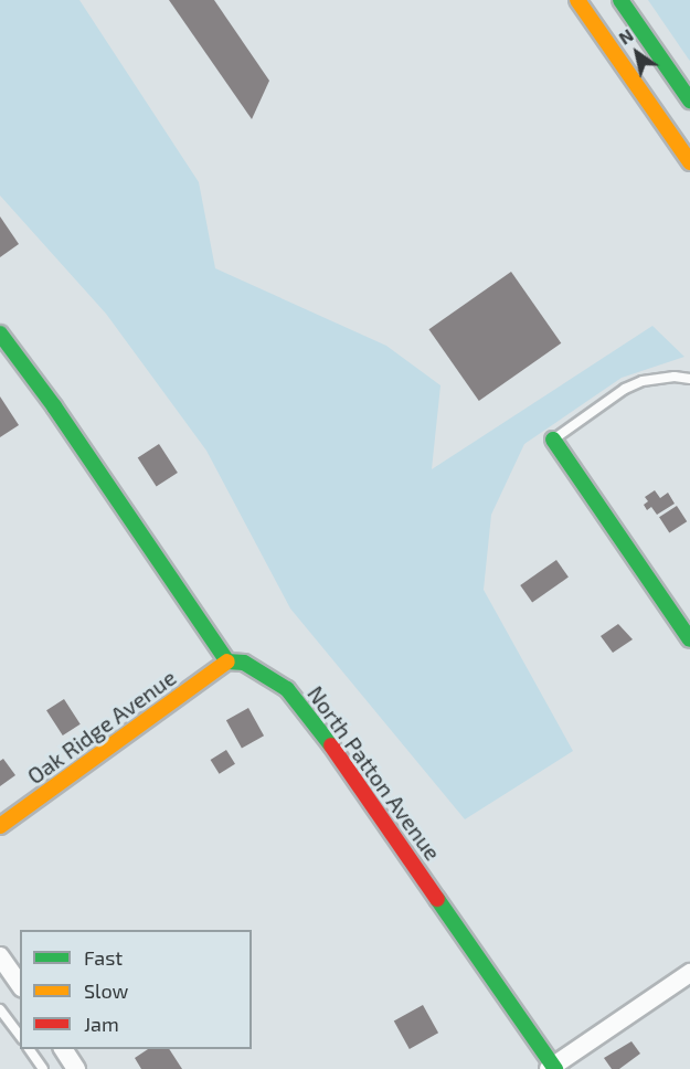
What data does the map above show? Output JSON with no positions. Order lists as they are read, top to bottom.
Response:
{
  "streets": {
    "street": ["Oak Ridge Avenue", "North Patton Avenue"]
  },
  "crossings": [
    ["Oak Ridge Avenue", "North Patton Avenue"]
  ],
  "legend": ["Fast", "Slow", "Jam"],
  "north": "top left"
}
